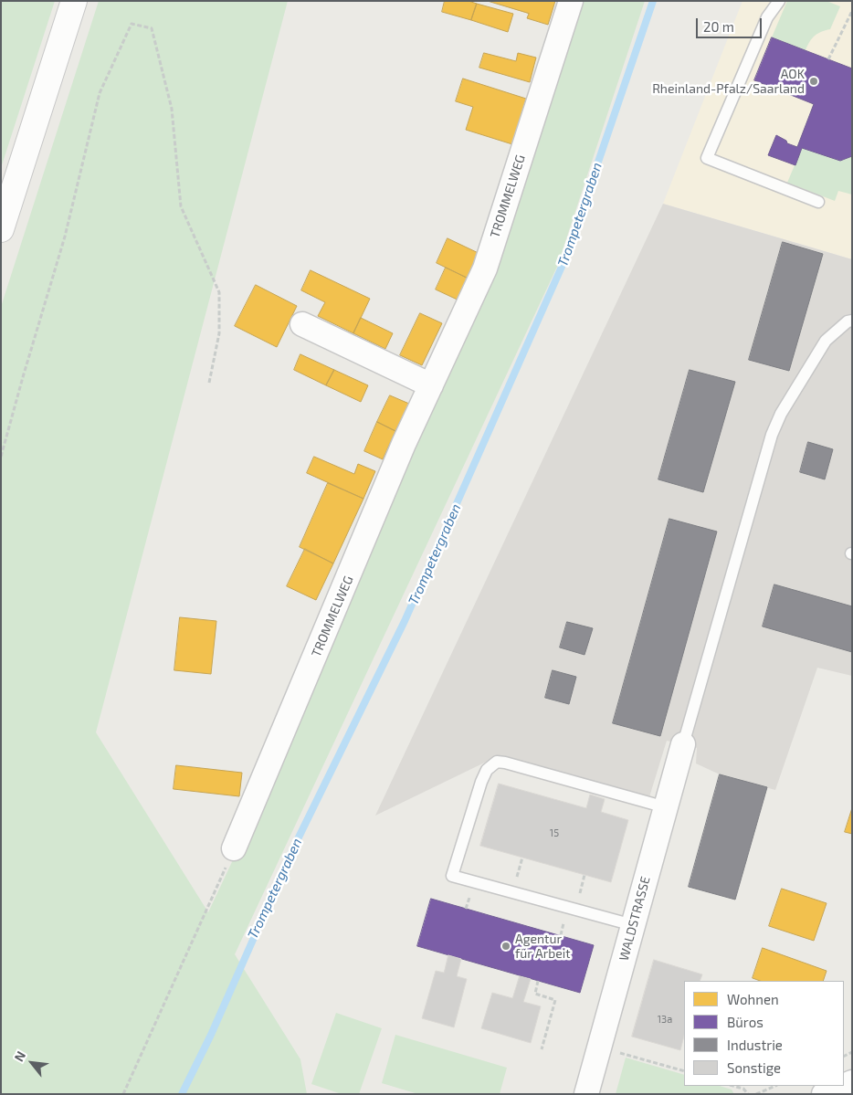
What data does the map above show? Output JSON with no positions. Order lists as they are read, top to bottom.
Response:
{
  "streets": {
    "street": ["TROMMELWEG", "WALDSTRASSE"]
  },
  "water": ["Trompetergraben"],
  "places": ["AOK Rheinland-Pfalz/Saarland", "Agentur für Arbeit"],
  "house_numbers": ["15", "13a"],
  "legend": [
    "Wohnen",
    "Büros",
    "Industrie",
    "Sonstige"
  ],
  "scale_bar": "20 m",
  "north": "top left"
}
